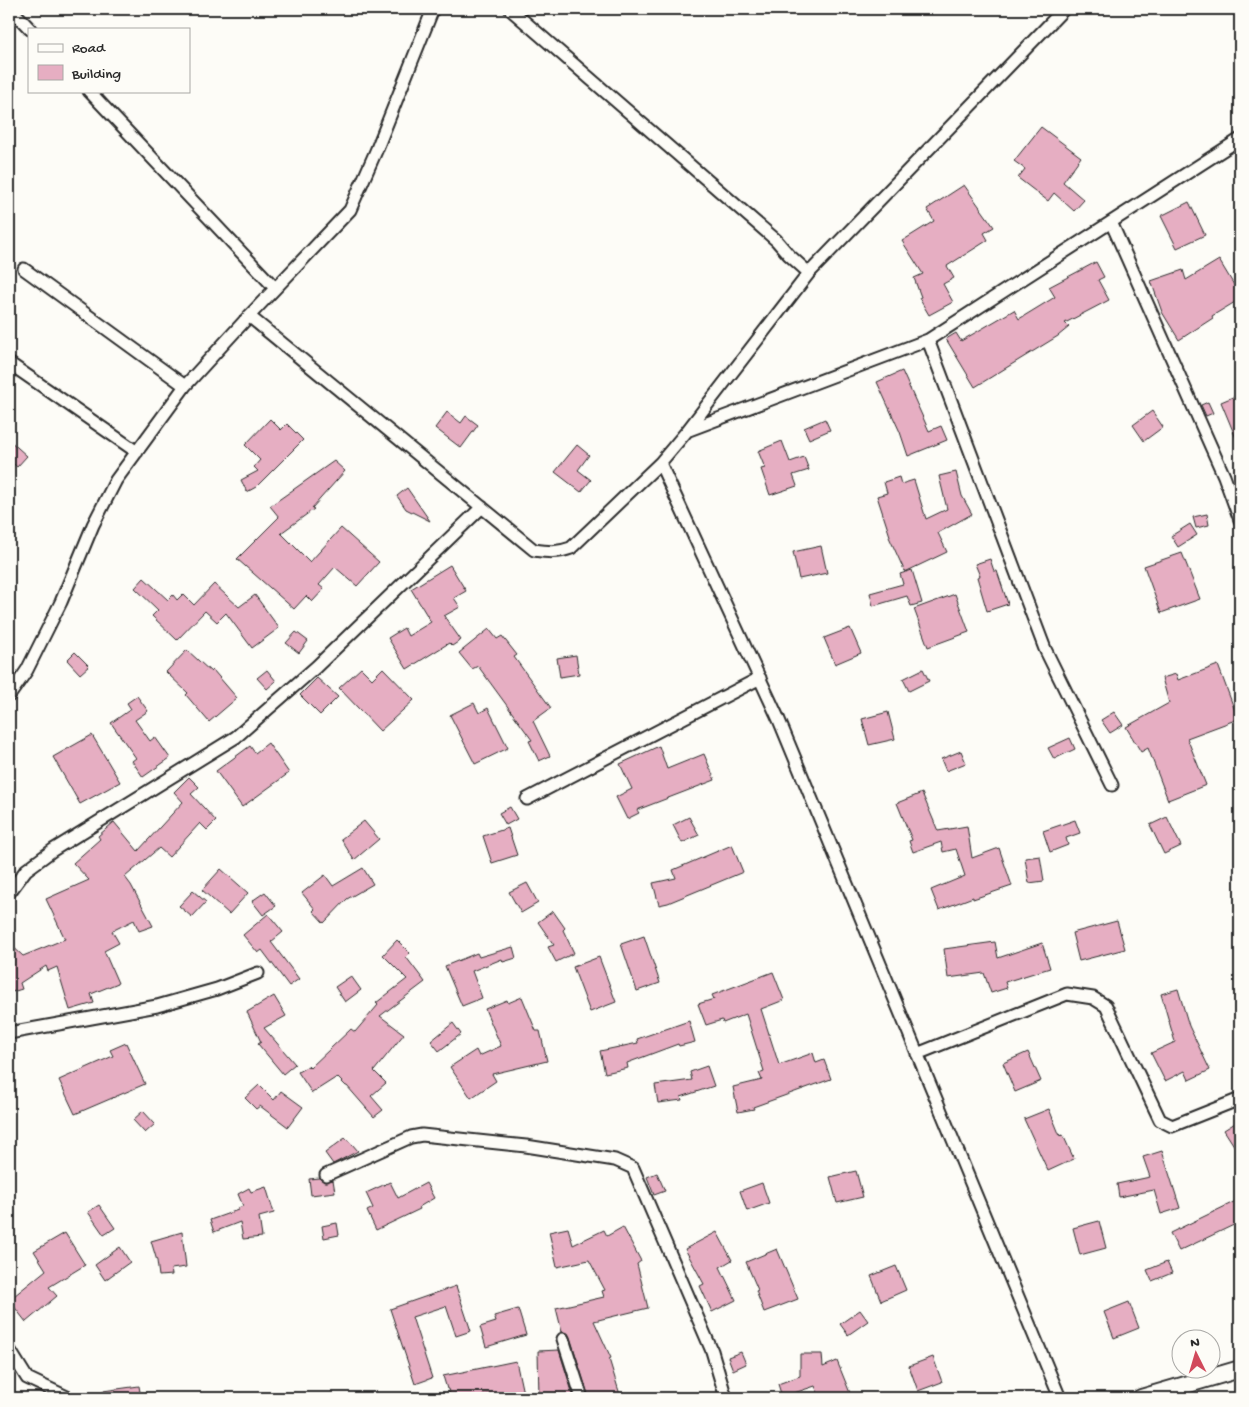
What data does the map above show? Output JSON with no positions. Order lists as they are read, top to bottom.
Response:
{
  "legend": ["Road", "Building"],
  "north": "top"
}
